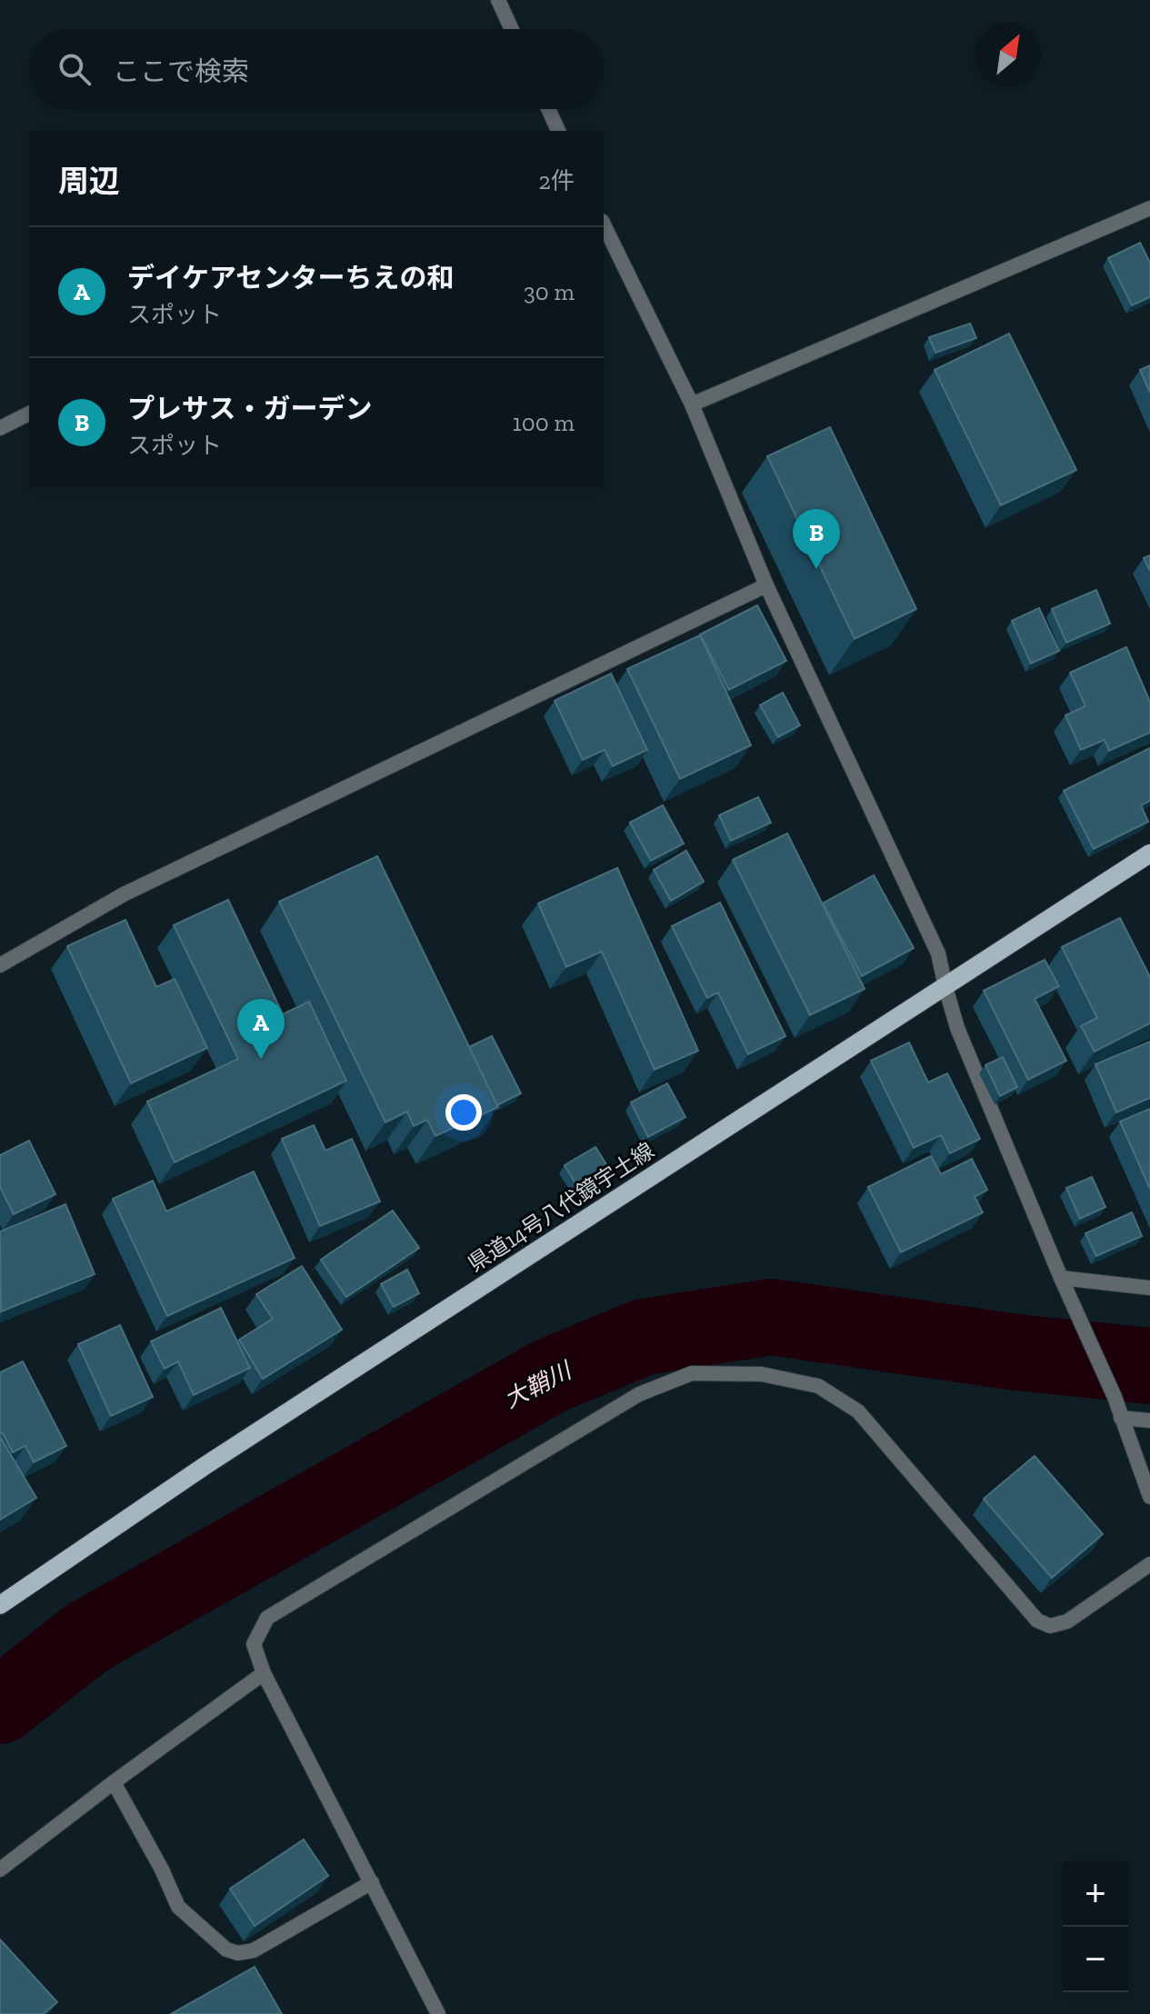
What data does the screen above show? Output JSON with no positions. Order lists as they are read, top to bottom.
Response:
{
  "streets": {
    "main road": ["県道14号八代鏡宇土線"]
  },
  "water": ["大鞘川"],
  "north": "top right",
  "page": {
    "search": "ここで検索",
    "heading": ["周辺", "2件"],
    "list": [
      {
        "mark": "A",
        "name": "デイケアセンターちえの和",
        "note": "スポット",
        "value": "30 m"
      },
      {
        "mark": "B",
        "name": "プレサス・ガーデン",
        "note": "スポット",
        "value": "100 m"
      }
    ],
    "pins": ["B", "A"],
    "map_buttons": ["+", "−"]
  }
}
